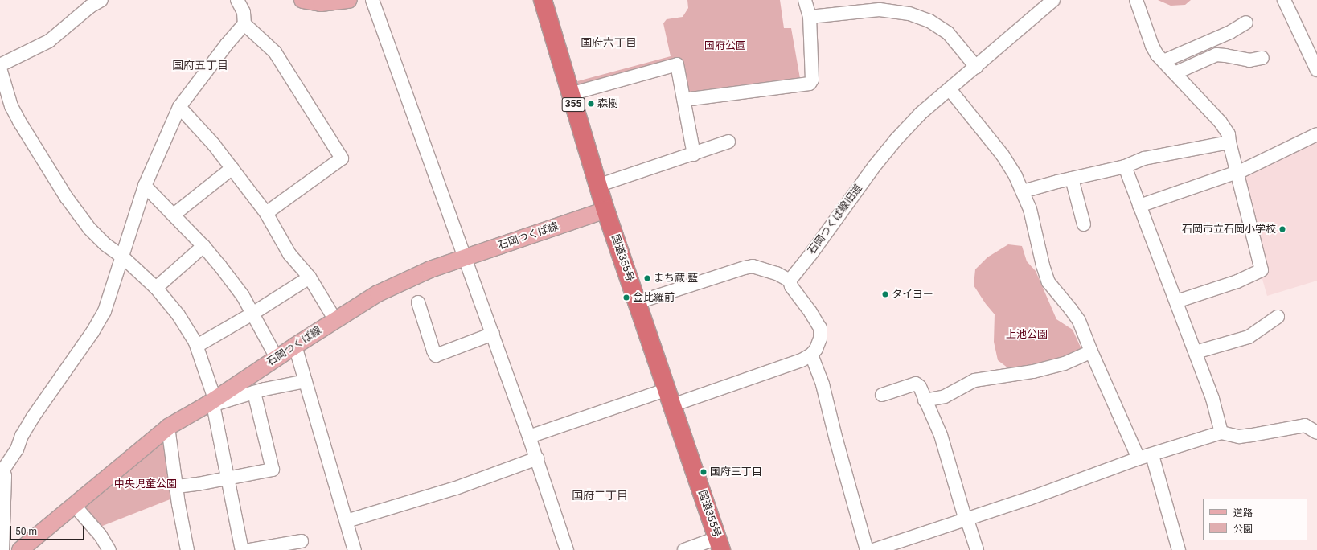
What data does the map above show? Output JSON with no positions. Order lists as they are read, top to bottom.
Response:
{
  "streets": {
    "highway": ["355", "国道355号"],
    "main road": ["石岡つくば線"],
    "street": ["石岡つくば線旧道"]
  },
  "crossings": [
    ["石岡つくば線", "国道355号"]
  ],
  "districts": ["国府六丁目", "国府五丁目", "国府三丁目"],
  "parks": ["国府公園", "上池公園", "中央児童公園"],
  "places": [
    "森樹",
    "石岡市立石岡小学校",
    "まち蔵 藍",
    "タイヨー",
    "金比羅前",
    "国府三丁目"
  ],
  "legend": ["道路", "公園"],
  "scale_bar": "50 m"
}
